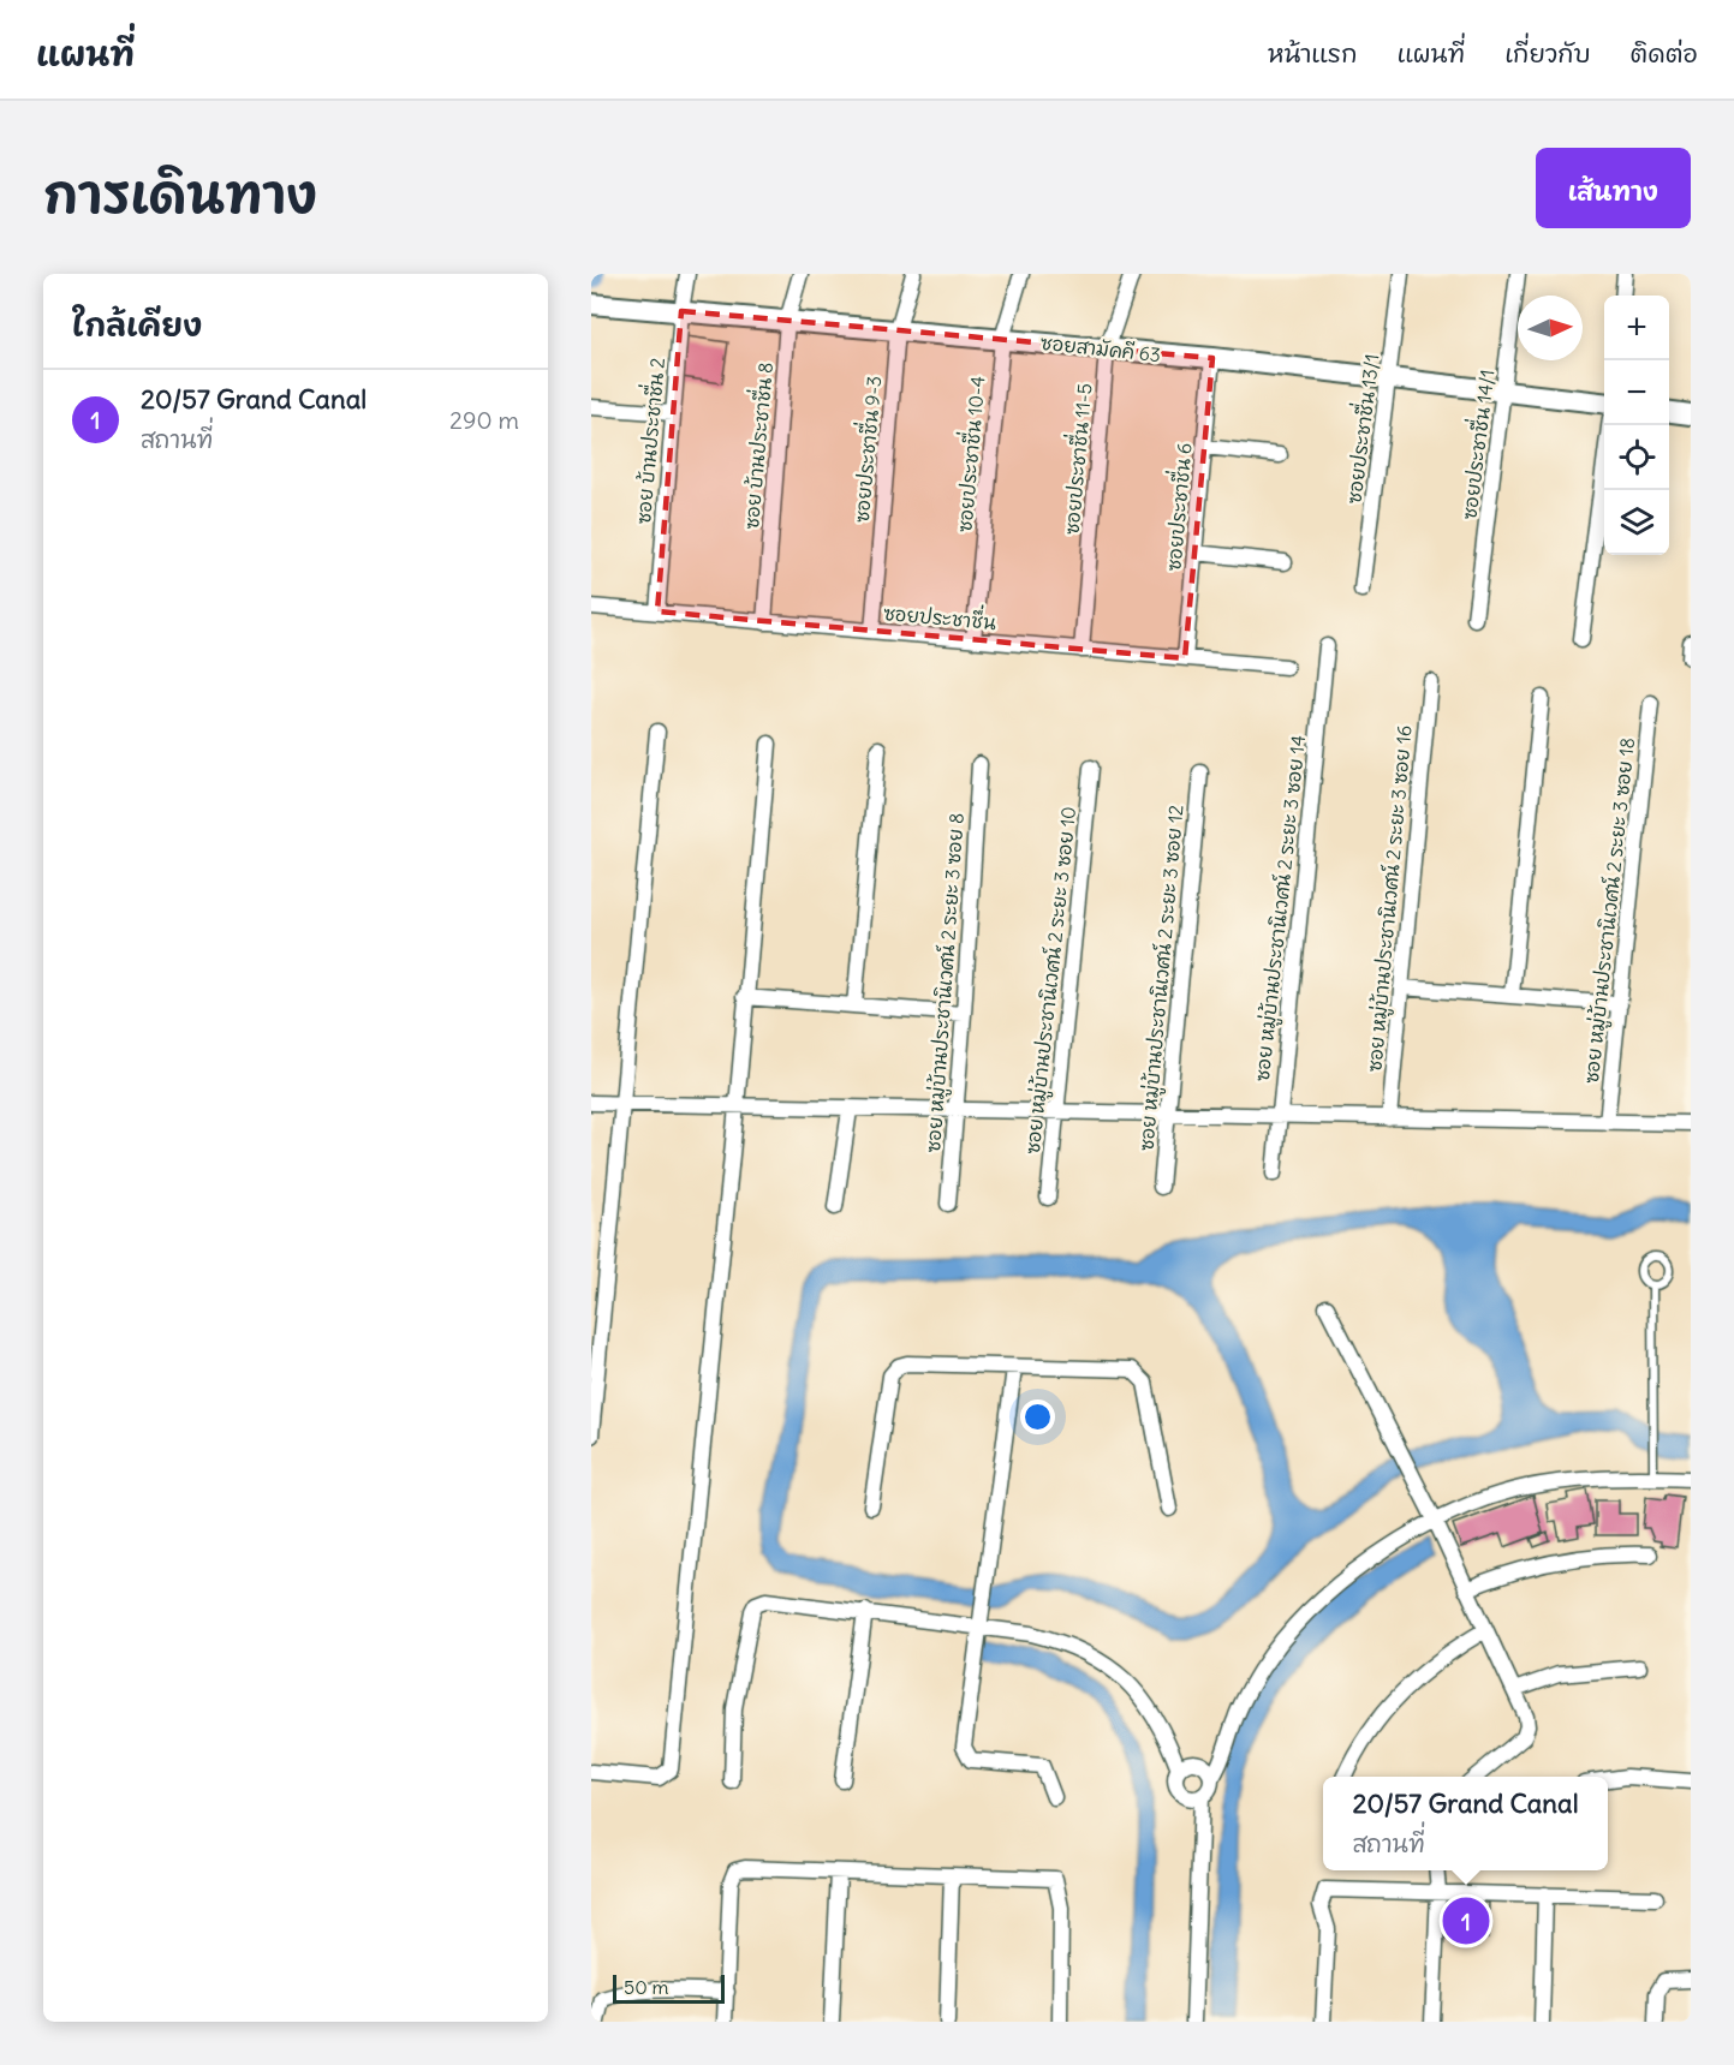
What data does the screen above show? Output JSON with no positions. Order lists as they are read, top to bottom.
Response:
{
  "streets": {
    "street": [
      "ซอยสามัคคี 63",
      "ซอยประชาชื่น 13/1",
      "ซอย บ้านประชาชื่น 2",
      "ซอยประชาชื่น 14/1",
      "ซอย บ้านประชาชื่น 8",
      "ซอยประชาชื่น 9-3",
      "ซอยประชาชื่น 10-4",
      "ซอยประชาชื่น 11-5",
      "ซอยประชาชื่น 6",
      "ซอยประชาชื่น",
      "ซอย หมู่บ้านประชานิเวศน์ 2 ระยะ 3 ซอย 16",
      "ซอย หมู่บ้านประชานิเวศน์ 2 ระยะ 3 ซอย 14",
      "ซอย หมู่บ้านประชานิเวศน์ 2 ระยะ 3 ซอย 18",
      "ซอย หมู่บ้านประชานิเวศน์ 2 ระยะ 3 ซอย 12",
      "ซอย หมู่บ้านประชานิเวศน์ 2 ระยะ 3 ซอย 10",
      "ซอย หมู่บ้านประชานิเวศน์ 2 ระยะ 3 ซอย 8"
    ]
  },
  "crossings": [
    ["ซอยสามัคคี 63", "ซอยประชาชื่น 13/1"],
    ["ซอยสามัคคี 63", "ซอย บ้านประชาชื่น 2"],
    ["ซอยสามัคคี 63", "ซอยประชาชื่น 14/1"],
    ["ซอยสามัคคี 63", "ซอย บ้านประชาชื่น 8"],
    ["ซอยสามัคคี 63", "ซอยประชาชื่น 9-3"],
    ["ซอยสามัคคี 63", "ซอยประชาชื่น 10-4"],
    ["ซอยสามัคคี 63", "ซอยประชาชื่น 11-5"],
    ["ซอยสามัคคี 63", "ซอยประชาชื่น 6"],
    ["ซอย บ้านประชาชื่น 2", "ซอยประชาชื่น"],
    ["ซอย บ้านประชาชื่น 8", "ซอยประชาชื่น"],
    ["ซอยประชาชื่น 9-3", "ซอยประชาชื่น"],
    ["ซอยประชาชื่น 10-4", "ซอยประชาชื่น"],
    ["ซอยประชาชื่น 11-5", "ซอยประชาชื่น"],
    ["ซอยประชาชื่น 6", "ซอยประชาชื่น"]
  ],
  "scale_bar": "50 m",
  "north": "right",
  "page": {
    "header": "แผนที่",
    "nav": [
      "หน้าแรก",
      "แผนที่",
      "เกี่ยวกับ",
      "ติดต่อ"
    ],
    "title": "การเดินทาง",
    "buttons": "เส้นทาง",
    "heading": "ใกล้เคียง",
    "map_buttons": ["+", "−"],
    "list": [
      {
        "mark": "1",
        "name": "20/57 Grand Canal",
        "note": "สถานที่",
        "value": "290 m"
      }
    ],
    "popup": ["20/57 Grand Canal", "สถานที่"],
    "pins": "1",
    "scale": "50 m"
  }
}
